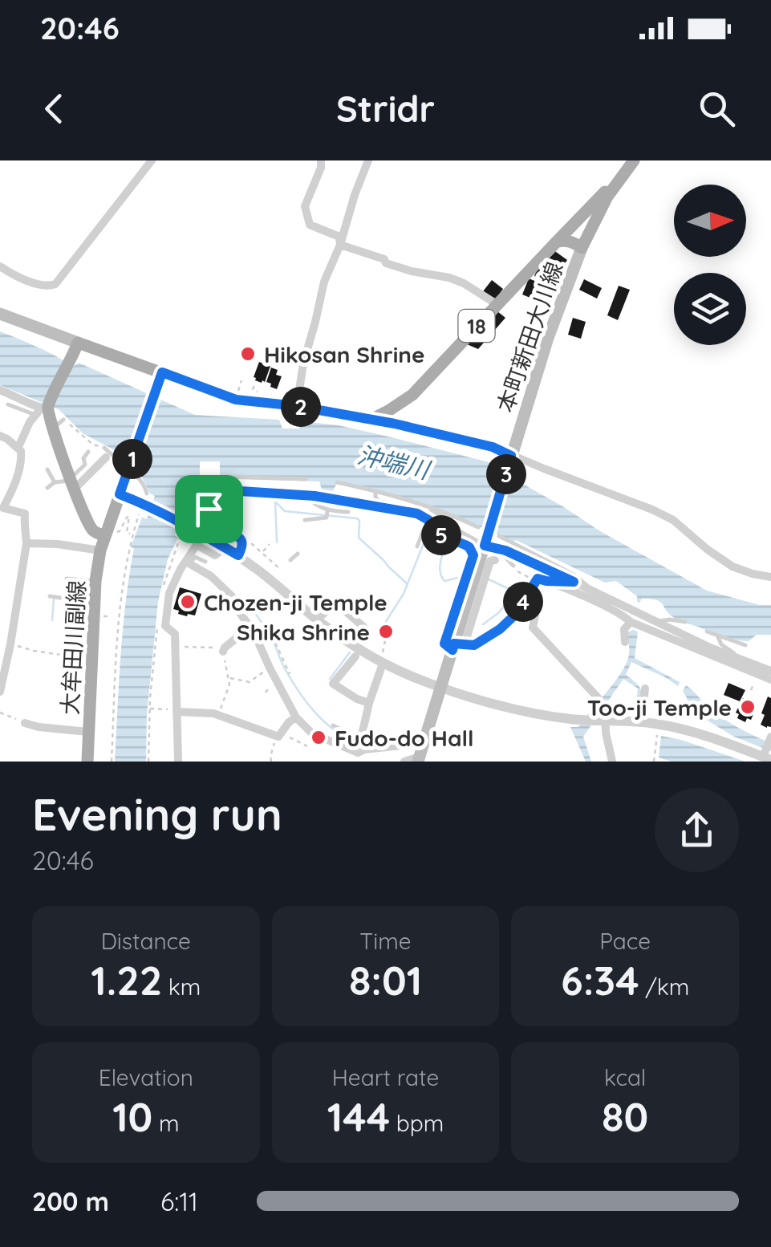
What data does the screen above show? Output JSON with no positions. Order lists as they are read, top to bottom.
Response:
{
  "streets": {
    "main road": ["18", "本町新田大川線", "大牟田川副線"]
  },
  "water": ["沖端川"],
  "places": [
    "Hikosan Shrine",
    "Chozen-ji Temple",
    "Shika Shrine",
    "Too-ji Temple",
    "Fudo-do Hall"
  ],
  "north": "right",
  "page": {
    "status": "20:46",
    "header": "Stridr",
    "pins": [
      "2",
      "1",
      "3",
      "5",
      "4"
    ],
    "heading": ["Evening run", "20:46"],
    "stats": [
      ["Distance", "1.22 km"],
      ["Time", "8:01"],
      ["Pace", "6:34 /km"],
      ["Elevation", "10 m"],
      ["Heart rate", "144 bpm"],
      ["kcal", "80"]
    ],
    "list": [
      {
        "name": "200 m",
        "note": "6:11"
      }
    ]
  }
}
